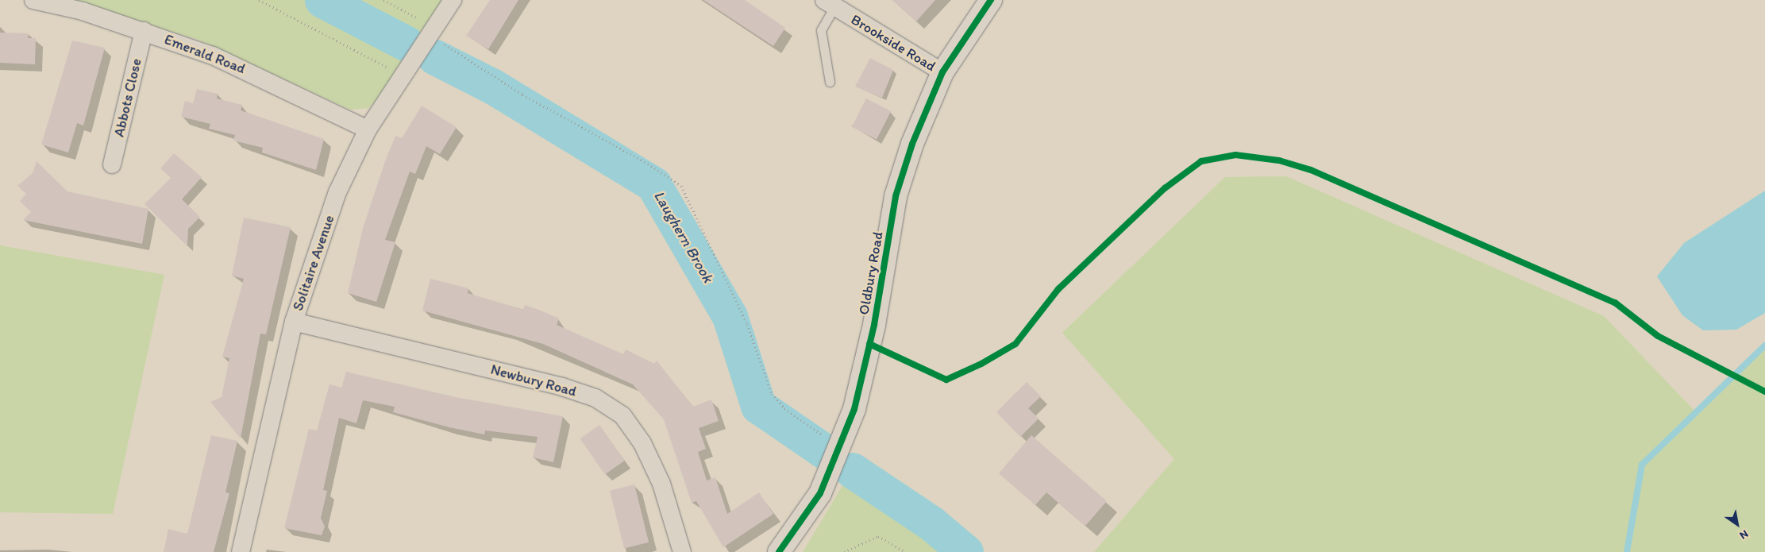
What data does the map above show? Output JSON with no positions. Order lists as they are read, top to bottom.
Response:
{
  "streets": {
    "street": [
      "Brookside Road",
      "Emerald Road",
      "Abbots Close",
      "Solitaire Avenue",
      "Oldbury Road",
      "Newbury Road"
    ]
  },
  "crossings": [
    ["Brookside Road", "Oldbury Road"],
    ["Emerald Road", "Abbots Close"],
    ["Emerald Road", "Solitaire Avenue"],
    ["Solitaire Avenue", "Newbury Road"]
  ],
  "water": ["Laughern Brook"],
  "north": "bottom right"
}
